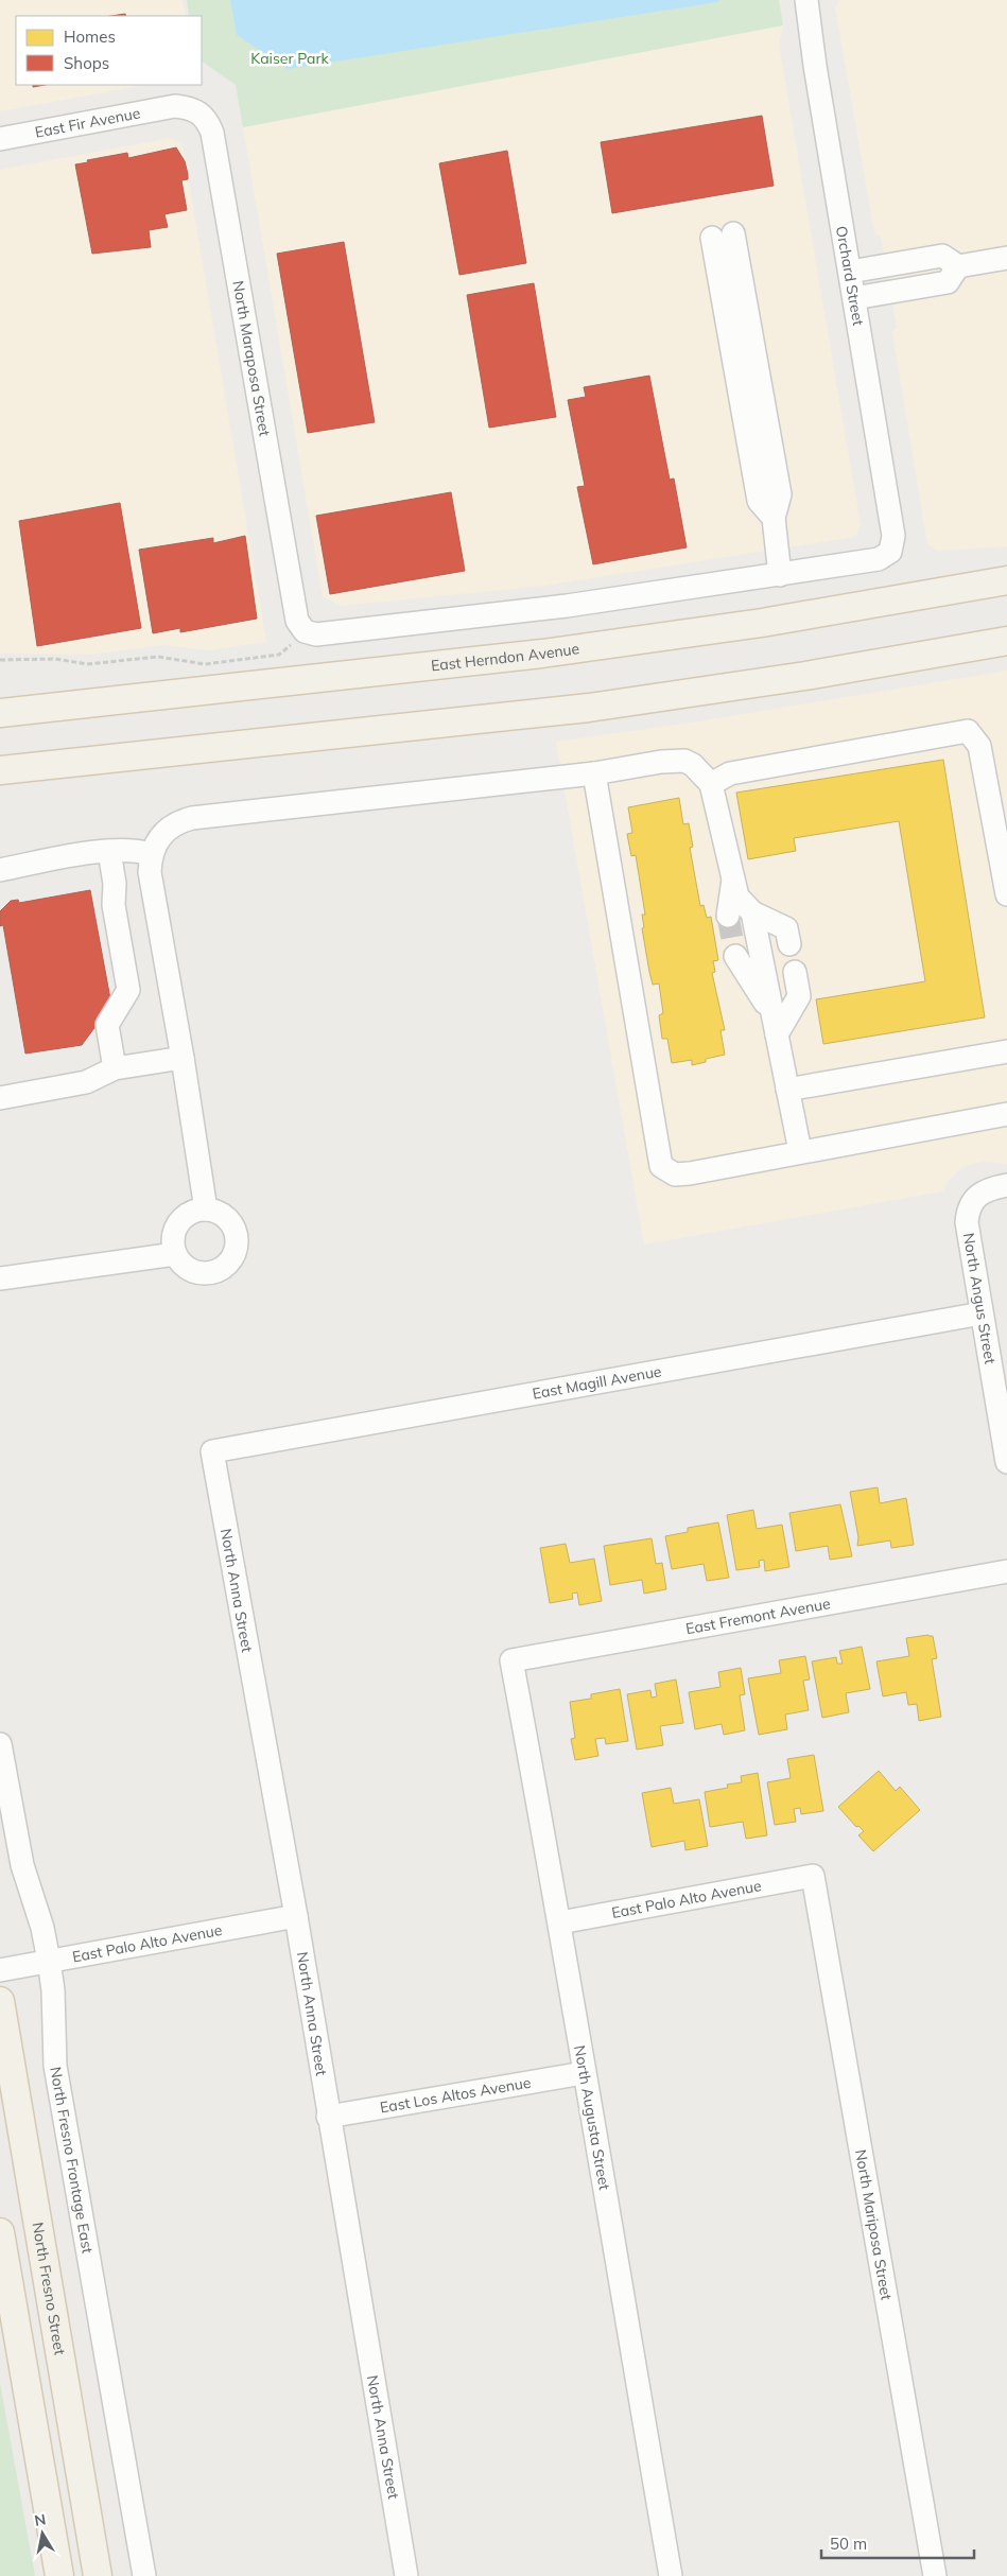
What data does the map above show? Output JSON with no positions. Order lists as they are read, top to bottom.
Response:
{
  "streets": {
    "main road": ["East Herndon Avenue", "North Fresno Street"],
    "street": [
      "East Fir Avenue",
      "Orchard Street",
      "North Maraposa Street",
      "North Angus Street",
      "East Magill Avenue",
      "North Anna Street",
      "East Fremont Avenue",
      "East Palo Alto Avenue",
      "East Los Altos Avenue",
      "North Augusta Street",
      "North Fresno Frontage East",
      "North Mariposa Street"
    ]
  },
  "crossings": [
    ["East Fir Avenue", "North Maraposa Street"],
    ["North Angus Street", "East Magill Avenue"],
    ["East Magill Avenue", "North Anna Street"],
    ["North Anna Street", "East Palo Alto Avenue"],
    ["North Anna Street", "East Los Altos Avenue"],
    ["East Fremont Avenue", "North Augusta Street"],
    ["East Palo Alto Avenue", "North Augusta Street"],
    ["East Palo Alto Avenue", "North Fresno Frontage East"],
    ["East Palo Alto Avenue", "North Mariposa Street"],
    ["East Los Altos Avenue", "North Augusta Street"]
  ],
  "parks": ["Kaiser Park"],
  "legend": ["Homes", "Shops"],
  "scale_bar": "50 m",
  "north": "top"
}
